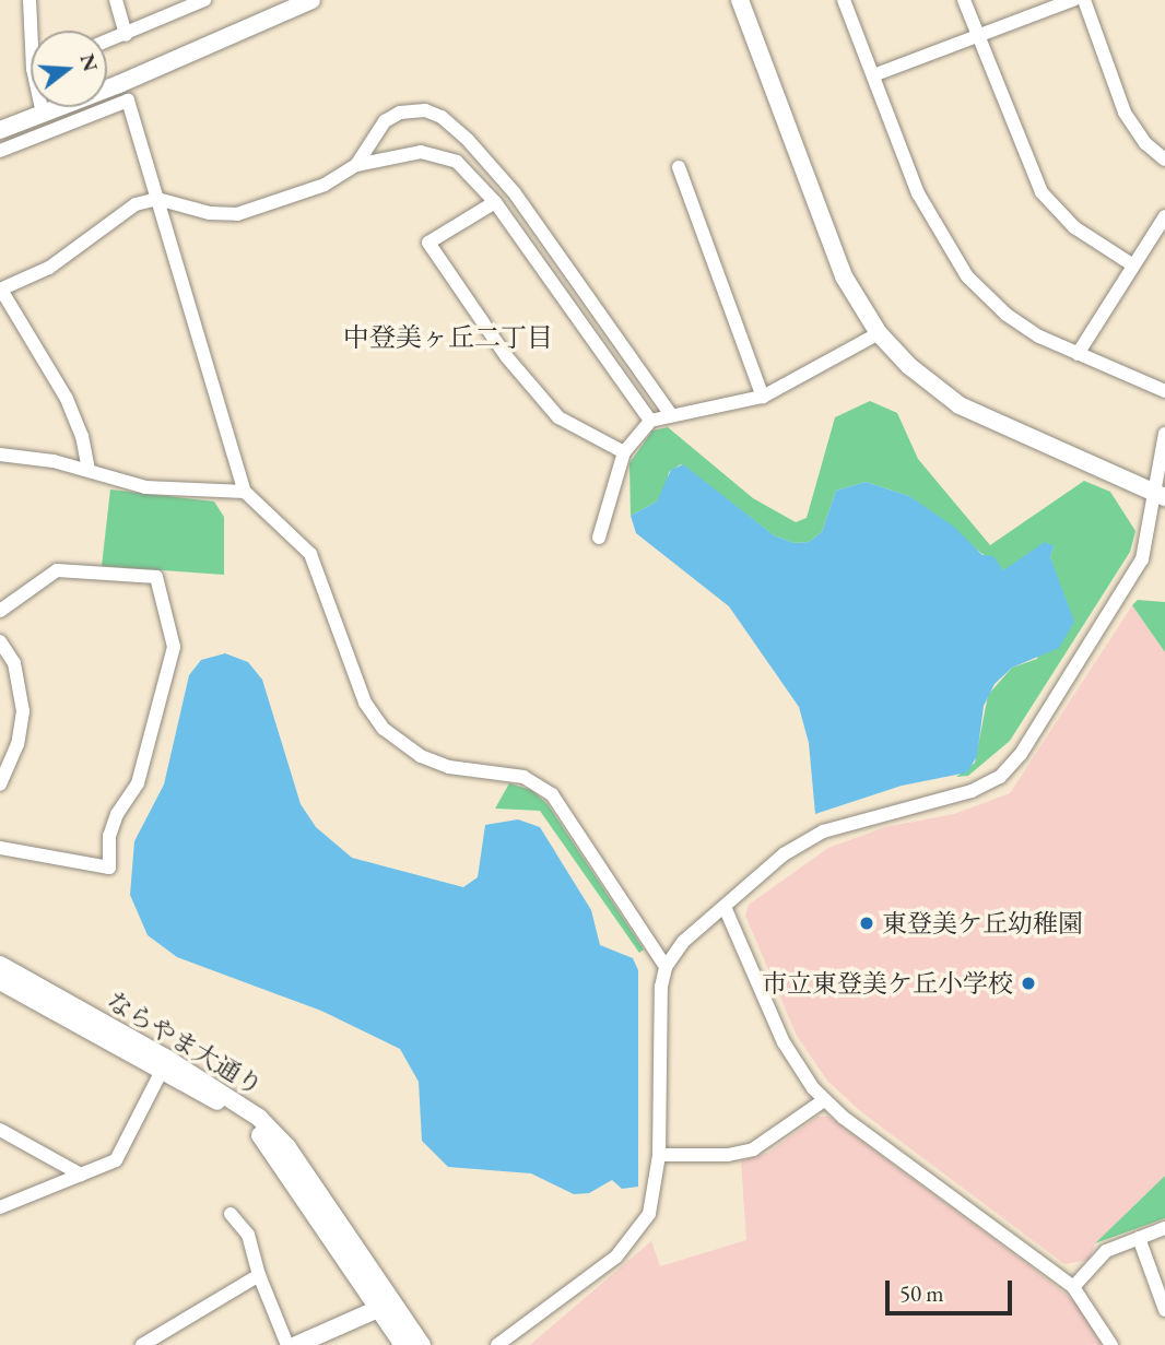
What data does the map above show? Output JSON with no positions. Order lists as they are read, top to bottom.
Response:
{
  "streets": {
    "street": ["ならやま大通り"]
  },
  "districts": ["中登美ヶ丘二丁目"],
  "places": ["東登美ケ丘幼稚園", "市立東登美ケ丘小学校"],
  "scale_bar": "50 m",
  "north": "right"
}
